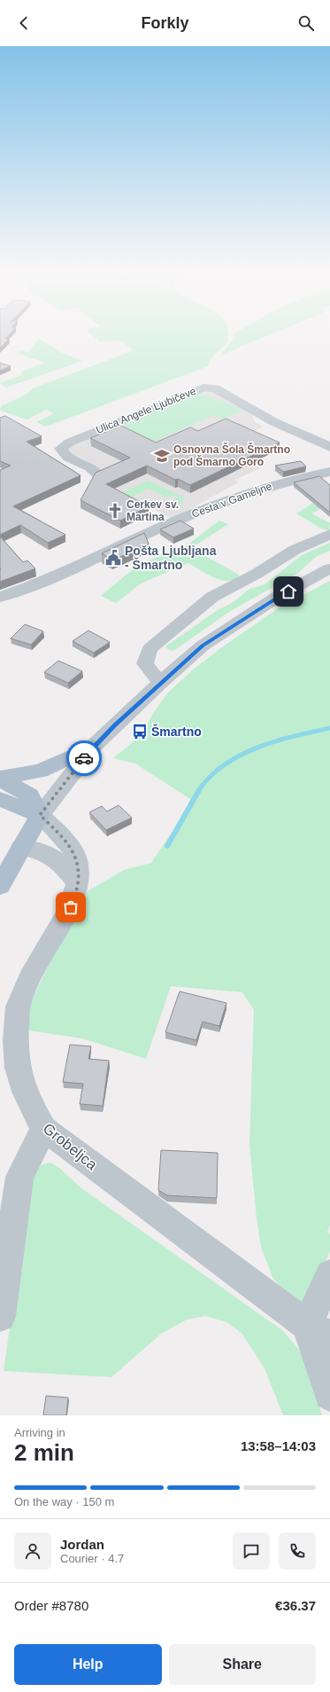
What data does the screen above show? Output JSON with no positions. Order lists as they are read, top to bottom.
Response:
{
  "streets": {
    "street": ["Ulica Angele Ljubičeve", "Cesta v Gameljne", "Grobeljca"]
  },
  "places": {
    "school or university": ["Osnovna Šola Šmartno pod Šmarno Goro"],
    "church": ["Cerkev sv. Martina"],
    "public building": ["Pošta Ljubljana - Šmartno"],
    "bus stop": ["Šmartno"]
  },
  "page": {
    "header": "Forkly",
    "heading": ["2 min", "Arriving in", "13:58–14:03"],
    "panel": [
      "Jordan",
      "Courier · 4.7",
      "Order #8780",
      "€36.37"
    ],
    "bar": "On the way · 150 m",
    "buttons": ["Help", "Share"]
  }
}
